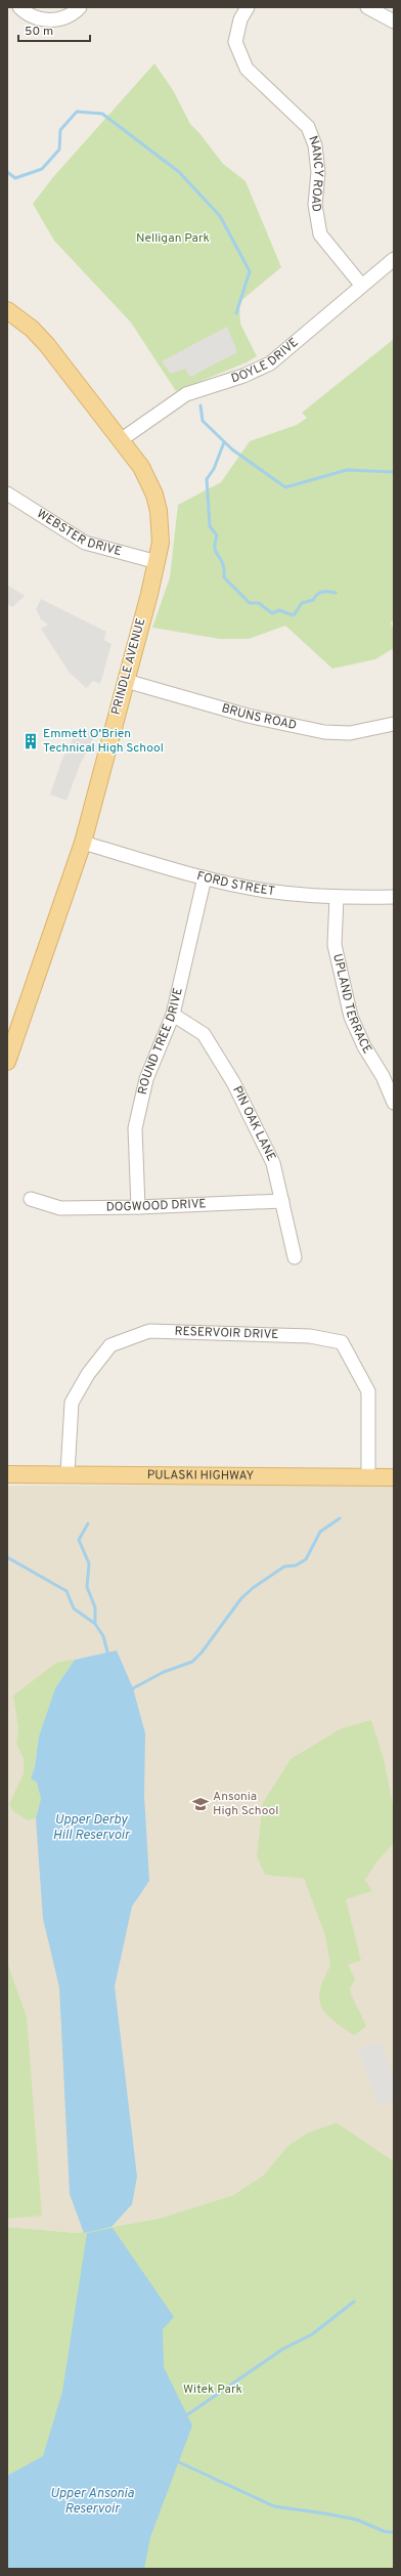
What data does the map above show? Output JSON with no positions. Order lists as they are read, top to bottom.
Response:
{
  "streets": {
    "main road": ["PRINDLE AVENUE", "PULASKI HIGHWAY"],
    "street": [
      "NANCY ROAD",
      "DOYLE DRIVE",
      "WEBSTER DRIVE",
      "BRUNS ROAD",
      "FORD STREET",
      "UPLAND TERRACE",
      "ROUND TREE DRIVE",
      "PIN OAK LANE",
      "DOGWOOD DRIVE",
      "RESERVOIR DRIVE"
    ]
  },
  "crossings": [
    ["NANCY ROAD", "DOYLE DRIVE"],
    ["DOYLE DRIVE", "PRINDLE AVENUE"],
    ["WEBSTER DRIVE", "PRINDLE AVENUE"],
    ["PRINDLE AVENUE", "BRUNS ROAD"],
    ["PRINDLE AVENUE", "FORD STREET"],
    ["FORD STREET", "UPLAND TERRACE"],
    ["FORD STREET", "ROUND TREE DRIVE"],
    ["ROUND TREE DRIVE", "PIN OAK LANE"],
    ["ROUND TREE DRIVE", "DOGWOOD DRIVE"],
    ["PIN OAK LANE", "DOGWOOD DRIVE"],
    ["RESERVOIR DRIVE", "PULASKI HIGHWAY"]
  ],
  "water": ["Upper Derby Hill Reservoir", "Upper Ansonia Reservoir"],
  "parks": ["Nelligan Park", "Witek Park"],
  "places": {
    "building": ["Emmett O'Brien Technical High School"],
    "school or university": ["Ansonia High School"]
  },
  "scale_bar": "50 m"
}
